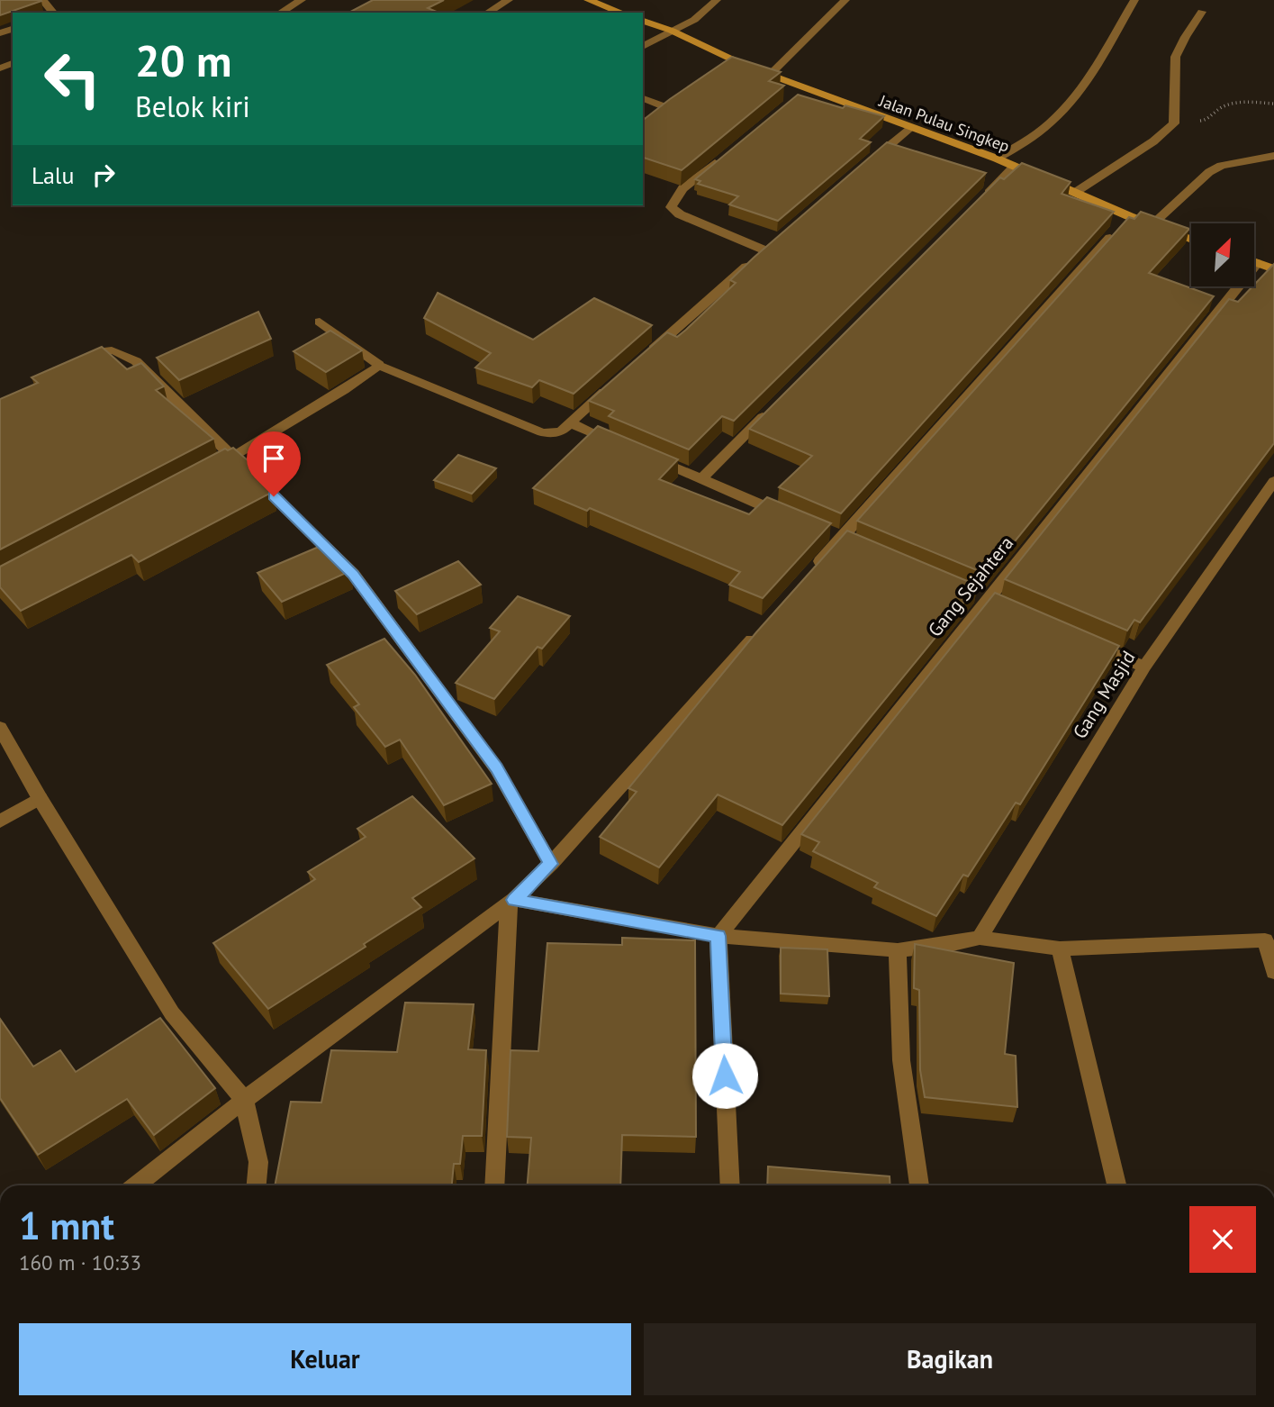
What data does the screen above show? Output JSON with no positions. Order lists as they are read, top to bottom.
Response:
{
  "streets": {
    "street": ["Jalan Pulau Singkep", "Gang Sejahtera", "Gang Masjid"]
  },
  "north": "top right",
  "page": {
    "turn": ["20 m", "Belok kiri"],
    "then": "Lalu",
    "heading": ["1 mnt", "160 m · 10:33"],
    "buttons": ["Keluar", "Bagikan"]
  }
}
